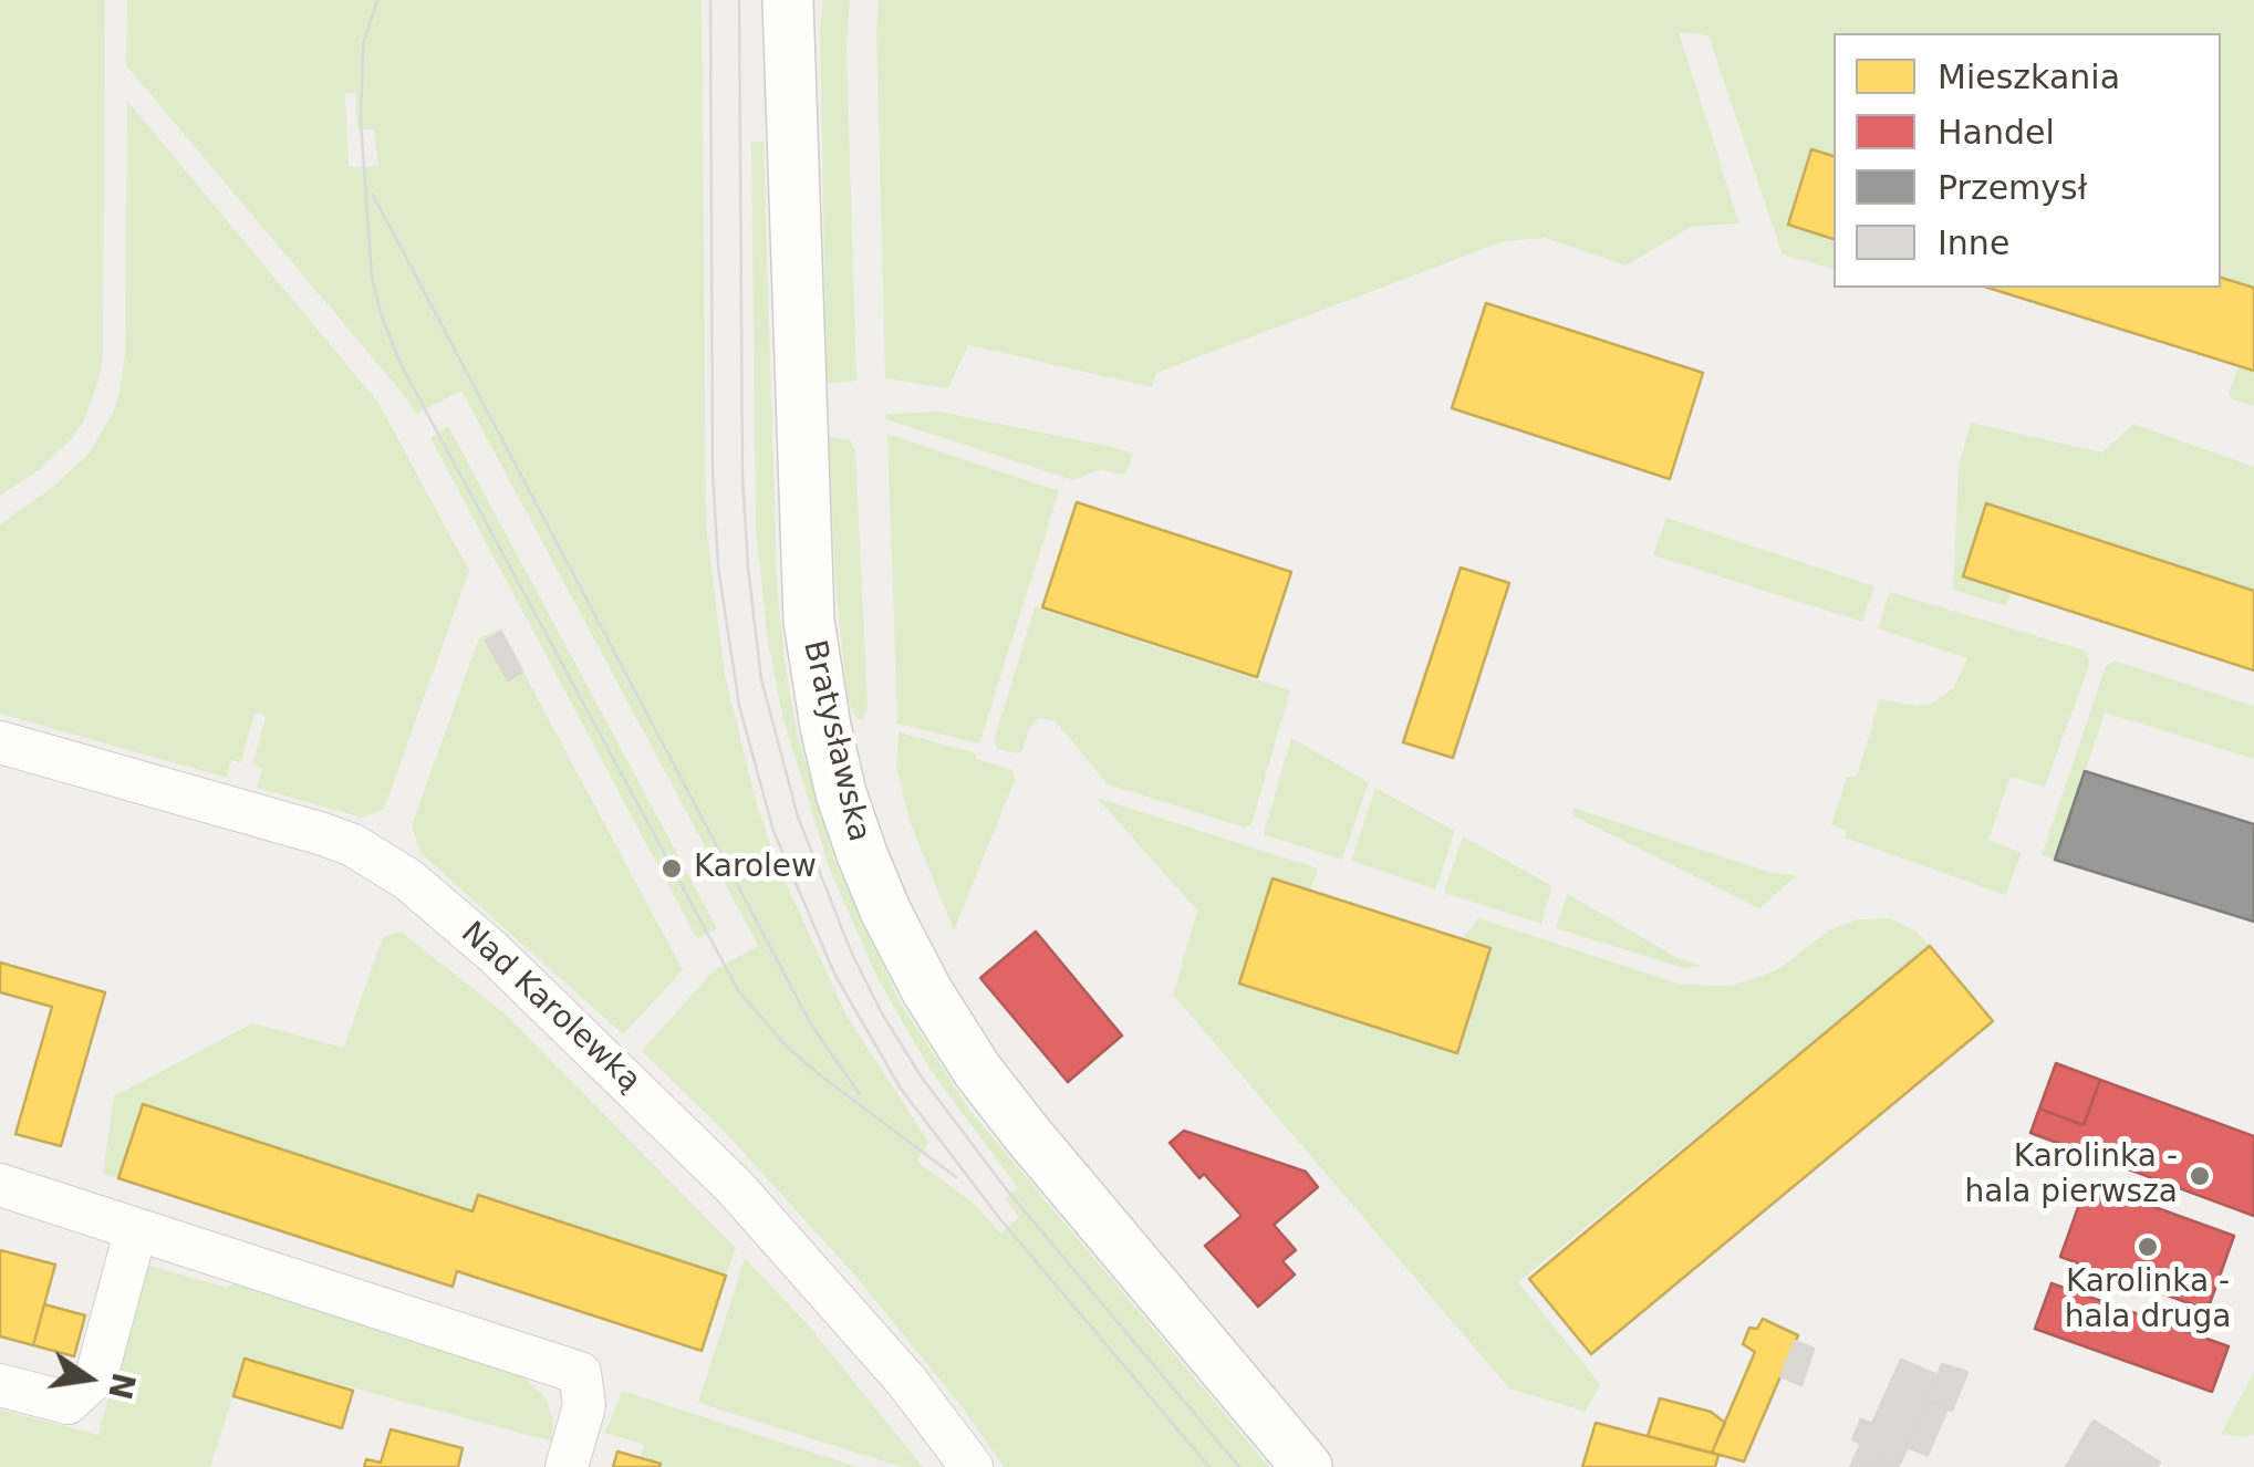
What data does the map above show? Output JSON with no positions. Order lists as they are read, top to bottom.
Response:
{
  "streets": {
    "street": ["Bratysławska", "Nad Karolewką"]
  },
  "places": ["Karolew", "Karolinka - hala pierwsza", "Karolinka - hala druga"],
  "legend": [
    "Mieszkania",
    "Handel",
    "Przemysł",
    "Inne"
  ],
  "north": "right"
}
